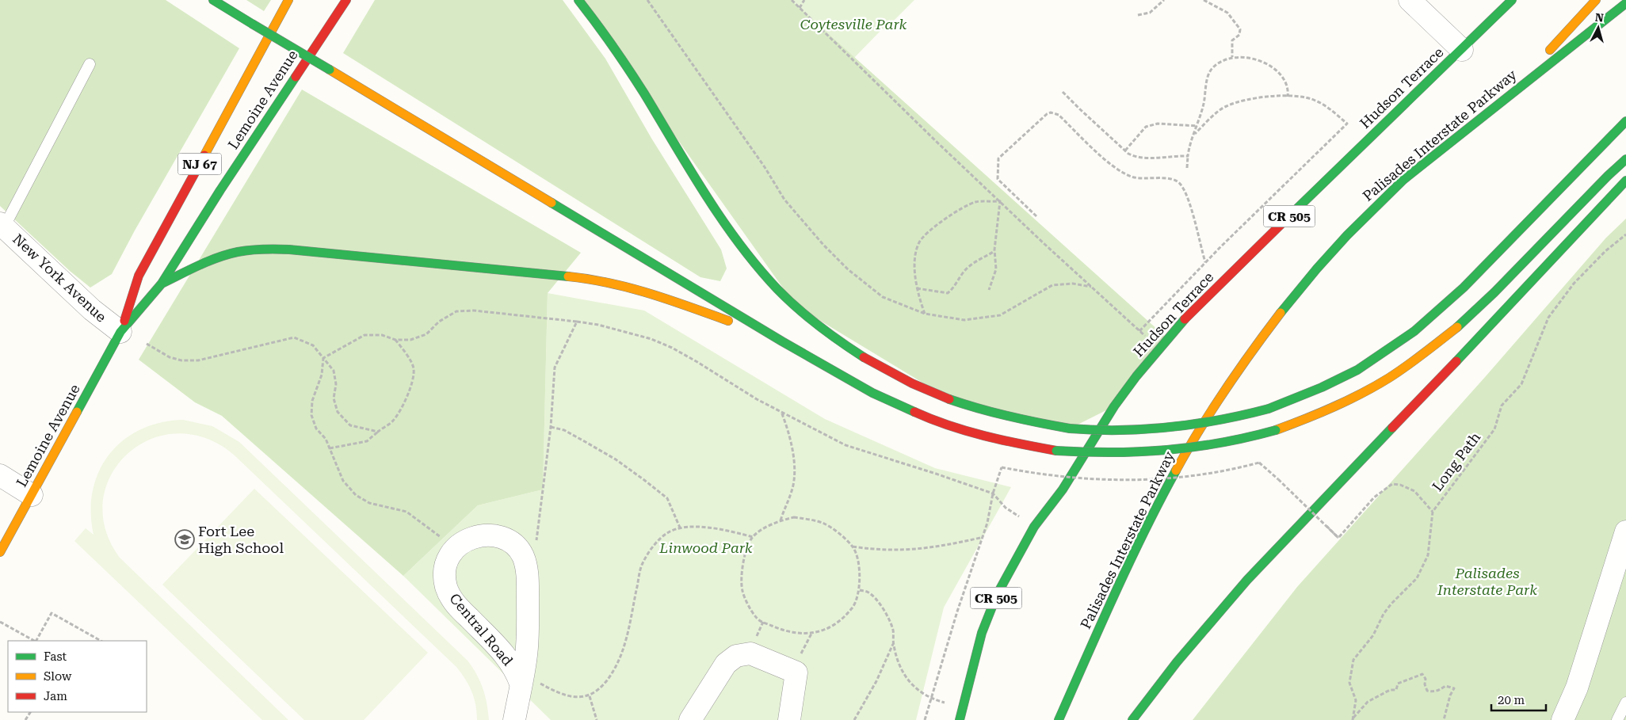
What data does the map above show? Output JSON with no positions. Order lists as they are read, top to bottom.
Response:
{
  "streets": {
    "main road": [
      "Hudson Terrace",
      "Lemoine Avenue",
      "Palisades Interstate Parkway",
      "NJ 67",
      "CR 505"
    ],
    "street": ["New York Avenue", "Central Road"],
    "path": ["Long Path"]
  },
  "crossings": [
    ["Lemoine Avenue", "New York Avenue"]
  ],
  "parks": ["Coytesville Park", "Linwood Park", "Palisades Interstate Park"],
  "places": {
    "school or university": ["Fort Lee High School"]
  },
  "legend": ["Fast", "Slow", "Jam"],
  "scale_bar": "20 m",
  "north": "top"
}
